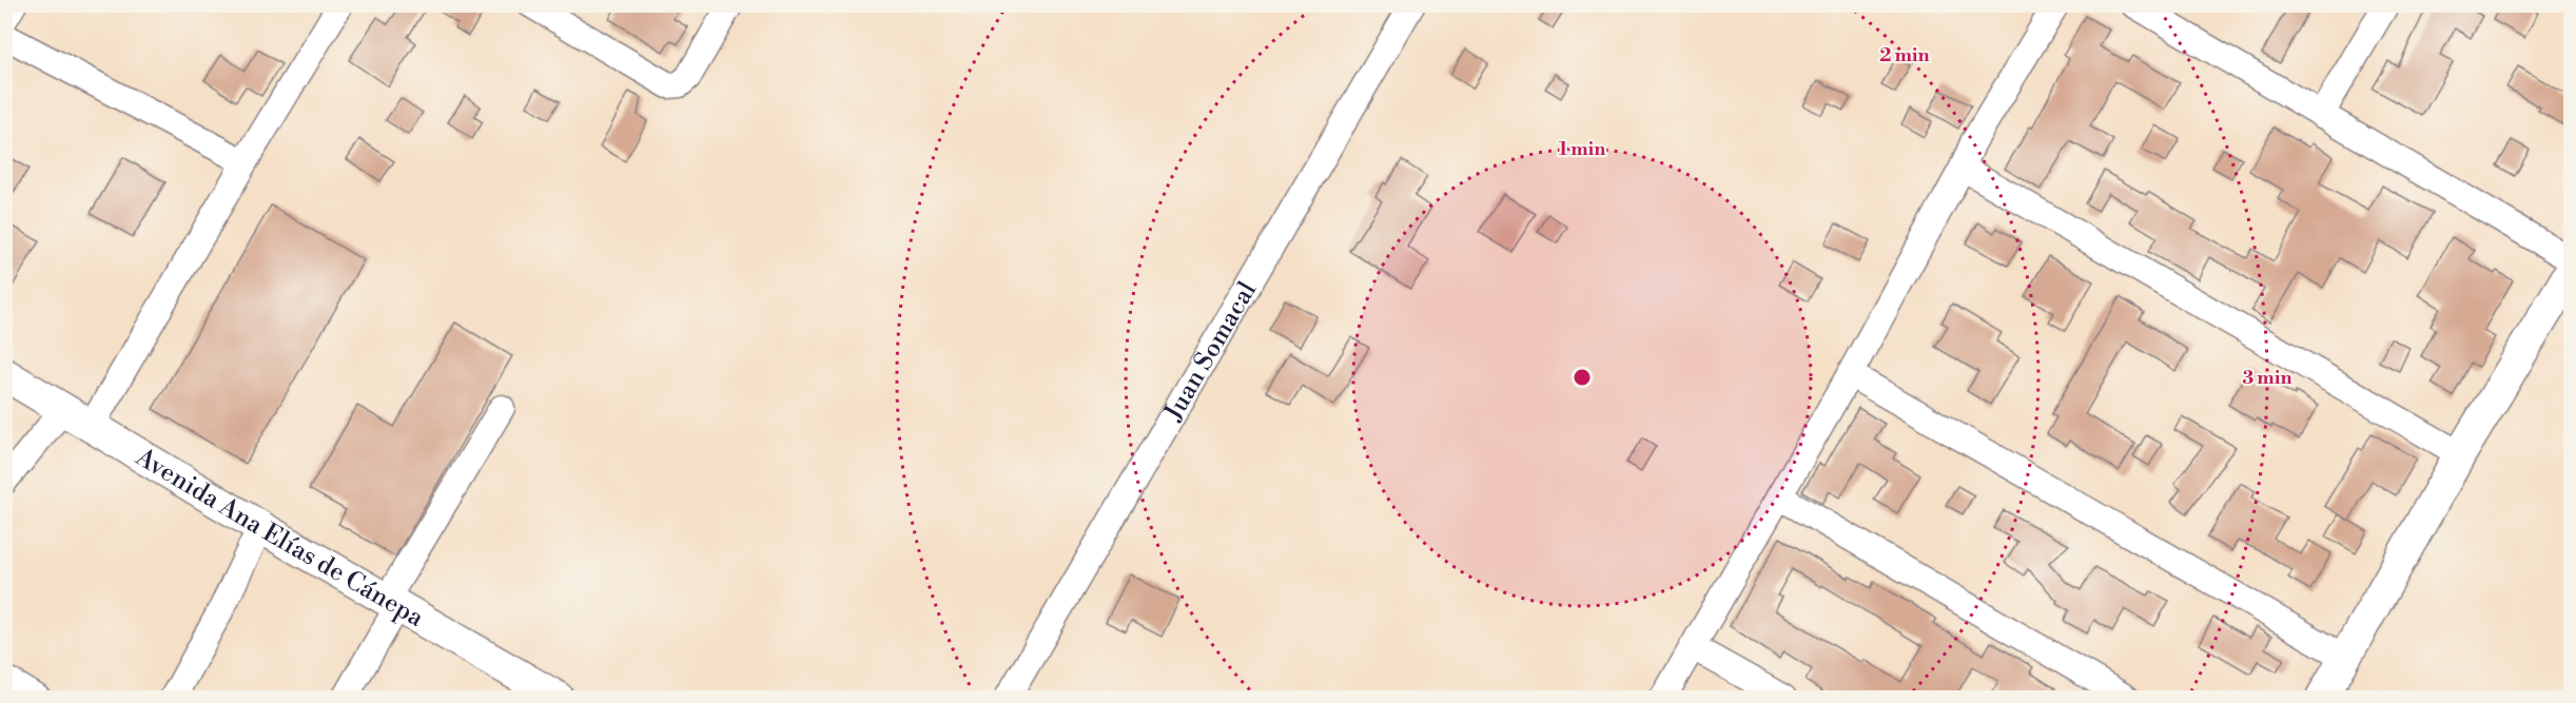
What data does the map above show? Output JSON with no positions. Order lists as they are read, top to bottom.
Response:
{
  "streets": {
    "main road": ["Avenida Ana Elías de Cánepa"],
    "street": ["Juan Somacal"]
  },
  "rings": ["2 min", "1 min", "3 min"]
}
